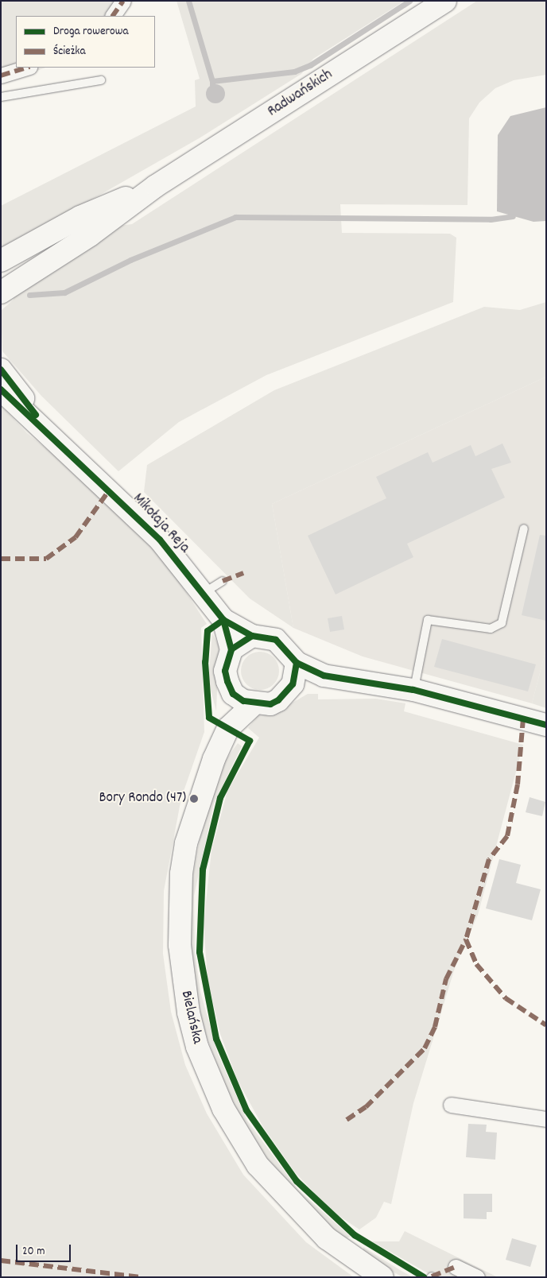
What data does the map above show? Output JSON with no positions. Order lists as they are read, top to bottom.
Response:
{
  "streets": {
    "street": ["Radwańskich", "Mikołaja Reja", "Bielańska"]
  },
  "crossings": [
    ["Mikołaja Reja", "Bielańska"]
  ],
  "places": ["Bory Rondo (47)"],
  "legend": ["Droga rowerowa", "Ścieżka"],
  "scale_bar": "20 m"
}
